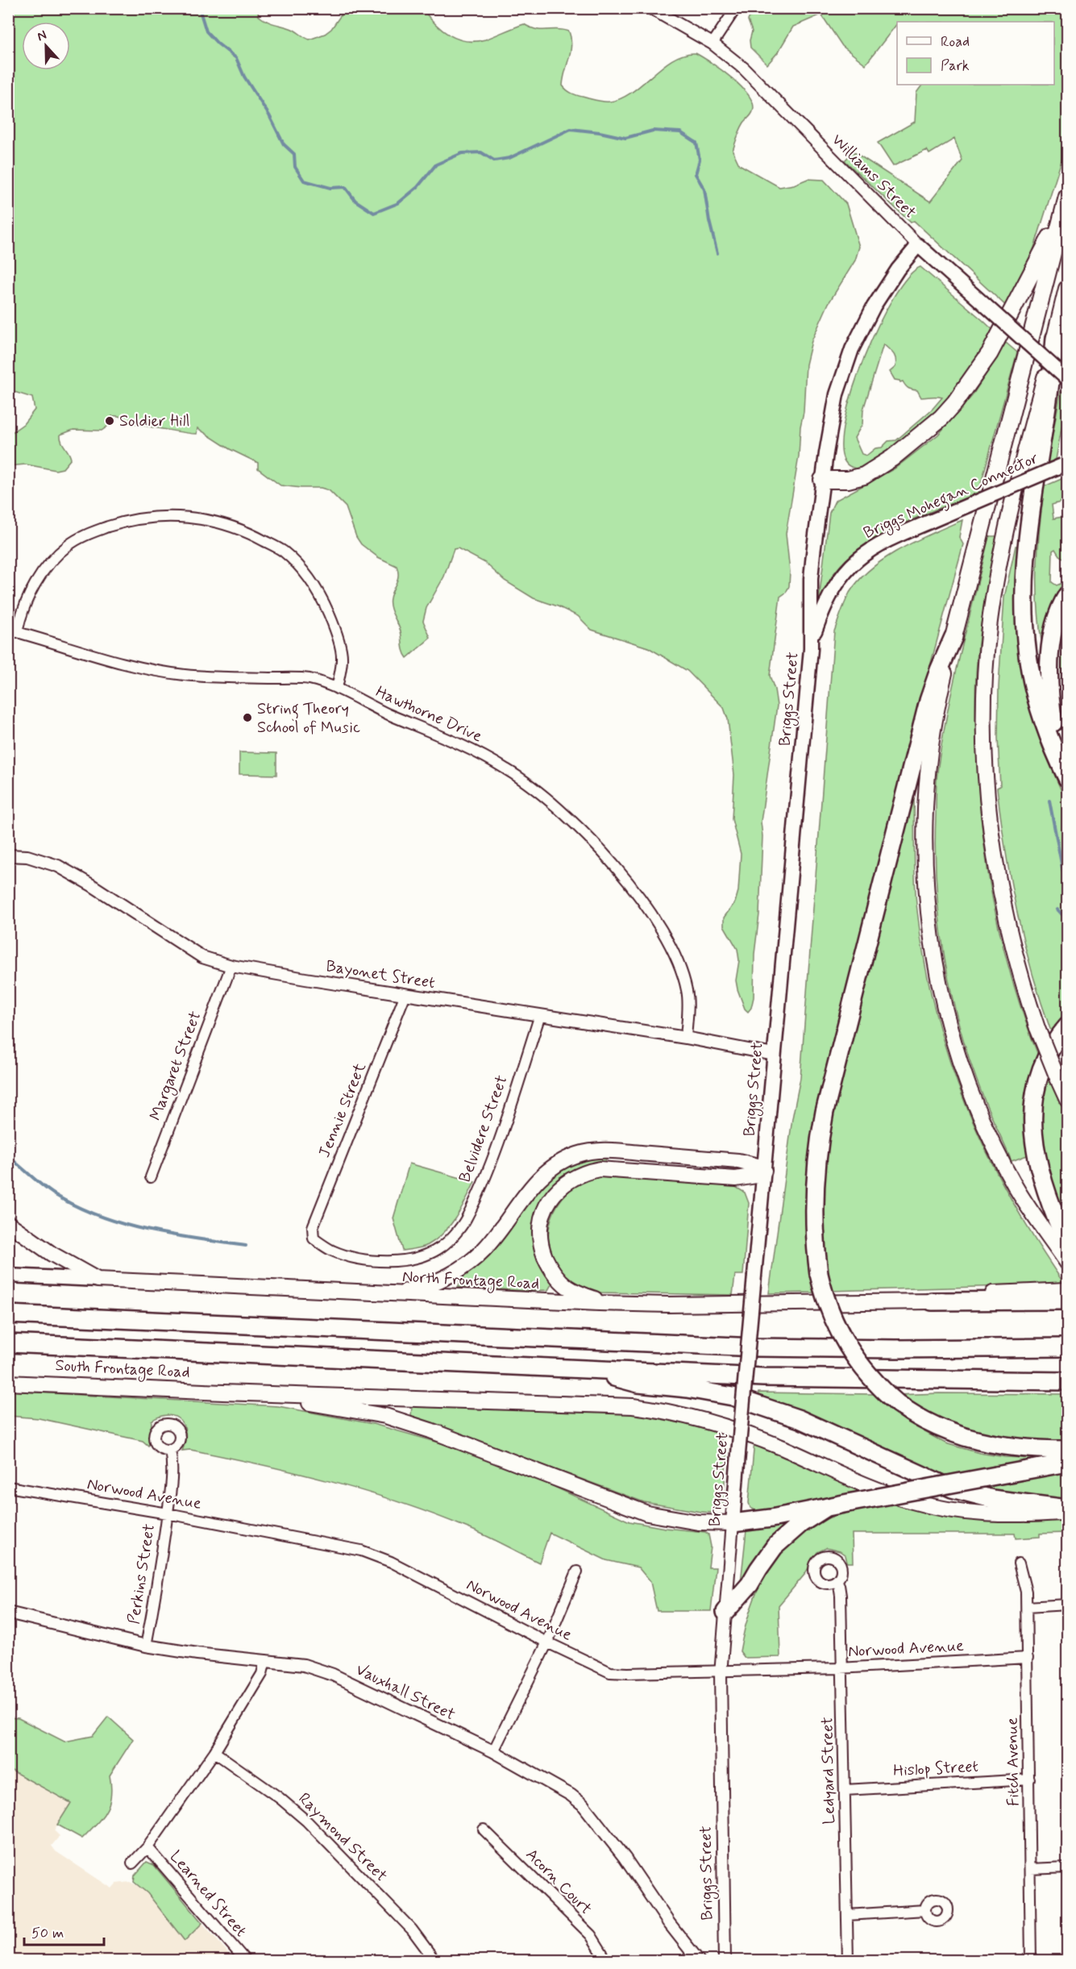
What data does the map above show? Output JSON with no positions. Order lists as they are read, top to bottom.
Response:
{
  "streets": {
    "main road": [
      "Williams Street",
      "Briggs Mohegan Connector",
      "Briggs Street",
      "North Frontage Road",
      "South Frontage Road"
    ],
    "street": [
      "Hawthorne Drive",
      "Bayonet Street",
      "Margaret Street",
      "Jennie Street",
      "Belvidere Street",
      "Norwood Avenue",
      "Perkins Street",
      "Vauxhall Street",
      "Fitch Avenue",
      "Hislop Street",
      "Ledyard Street",
      "Raymond Street",
      "Acorn Court",
      "Learned Street"
    ]
  },
  "crossings": [
    ["Williams Street", "Briggs Street"],
    ["Briggs Mohegan Connector", "Briggs Street"],
    ["Briggs Street", "Bayonet Street"],
    ["Briggs Street", "Norwood Avenue"],
    ["Hawthorne Drive", "Bayonet Street"],
    ["Bayonet Street", "Margaret Street"],
    ["Bayonet Street", "Jennie Street"],
    ["Bayonet Street", "Belvidere Street"],
    ["Jennie Street", "Belvidere Street"],
    ["Norwood Avenue", "Perkins Street"],
    ["Norwood Avenue", "Fitch Avenue"],
    ["Norwood Avenue", "Ledyard Street"],
    ["Perkins Street", "Vauxhall Street"],
    ["Fitch Avenue", "Hislop Street"],
    ["Hislop Street", "Ledyard Street"]
  ],
  "places": ["Soldier Hill", "String Theory School of Music"],
  "legend": ["Road", "Park"],
  "scale_bar": "50 m",
  "north": "top"
}
